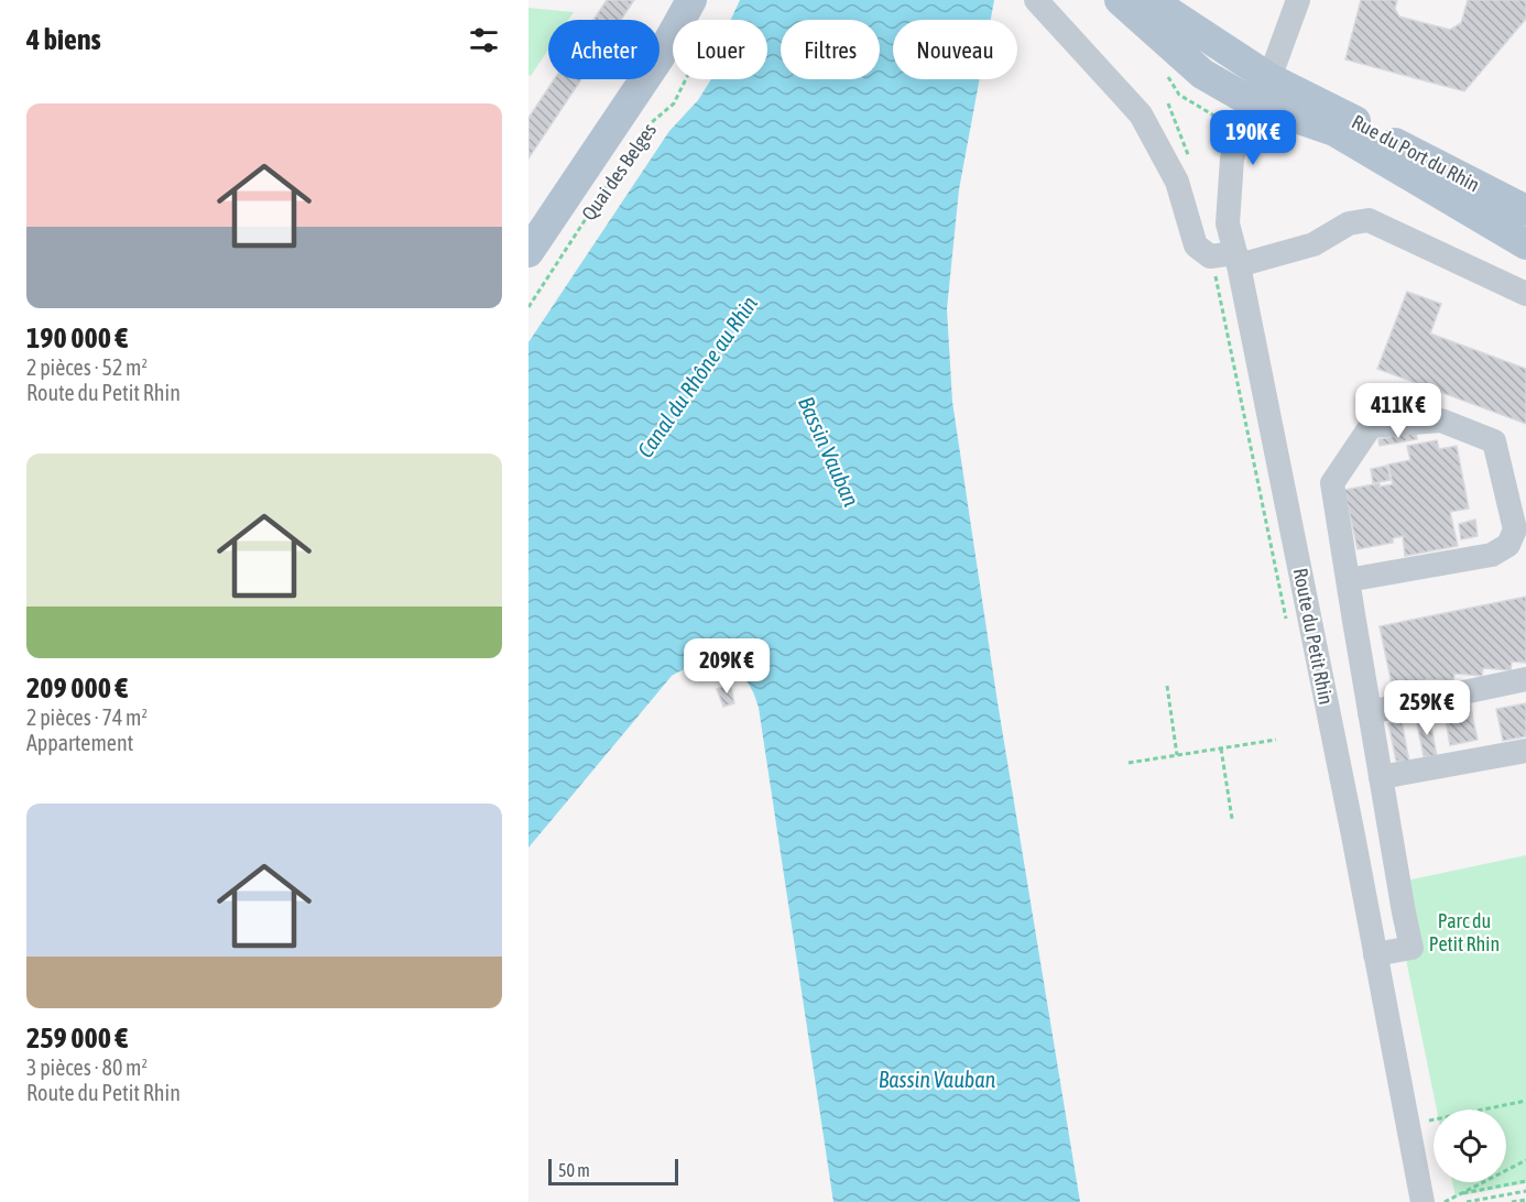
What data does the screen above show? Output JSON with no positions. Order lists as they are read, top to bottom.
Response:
{
  "streets": {
    "main road": ["Rue du Port du Rhin", "Quai des Belges"],
    "street": ["Route du Petit Rhin"]
  },
  "crossings": [
    ["Rue du Port du Rhin", "Route du Petit Rhin"]
  ],
  "water": ["Canal du Rhône au Rhin", "Bassin Vauban"],
  "parks": ["Parc du Petit Rhin"],
  "scale_bar": "50 m",
  "page": {
    "heading": "4 biens",
    "chip": [
      "Acheter",
      "Louer",
      "Filtres",
      "Nouveau"
    ],
    "list": [
      {
        "name": "190 000 €",
        "note": "2 pièces · 52 m² · Route du Petit Rhin"
      },
      {
        "name": "209 000 €",
        "note": "2 pièces · 74 m² · Appartement"
      },
      {
        "name": "259 000 €",
        "note": "3 pièces · 80 m² · Route du Petit Rhin"
      }
    ],
    "price": [
      "190K €",
      "411K €",
      "209K €",
      "259K €"
    ],
    "scale": "50 m"
  }
}
